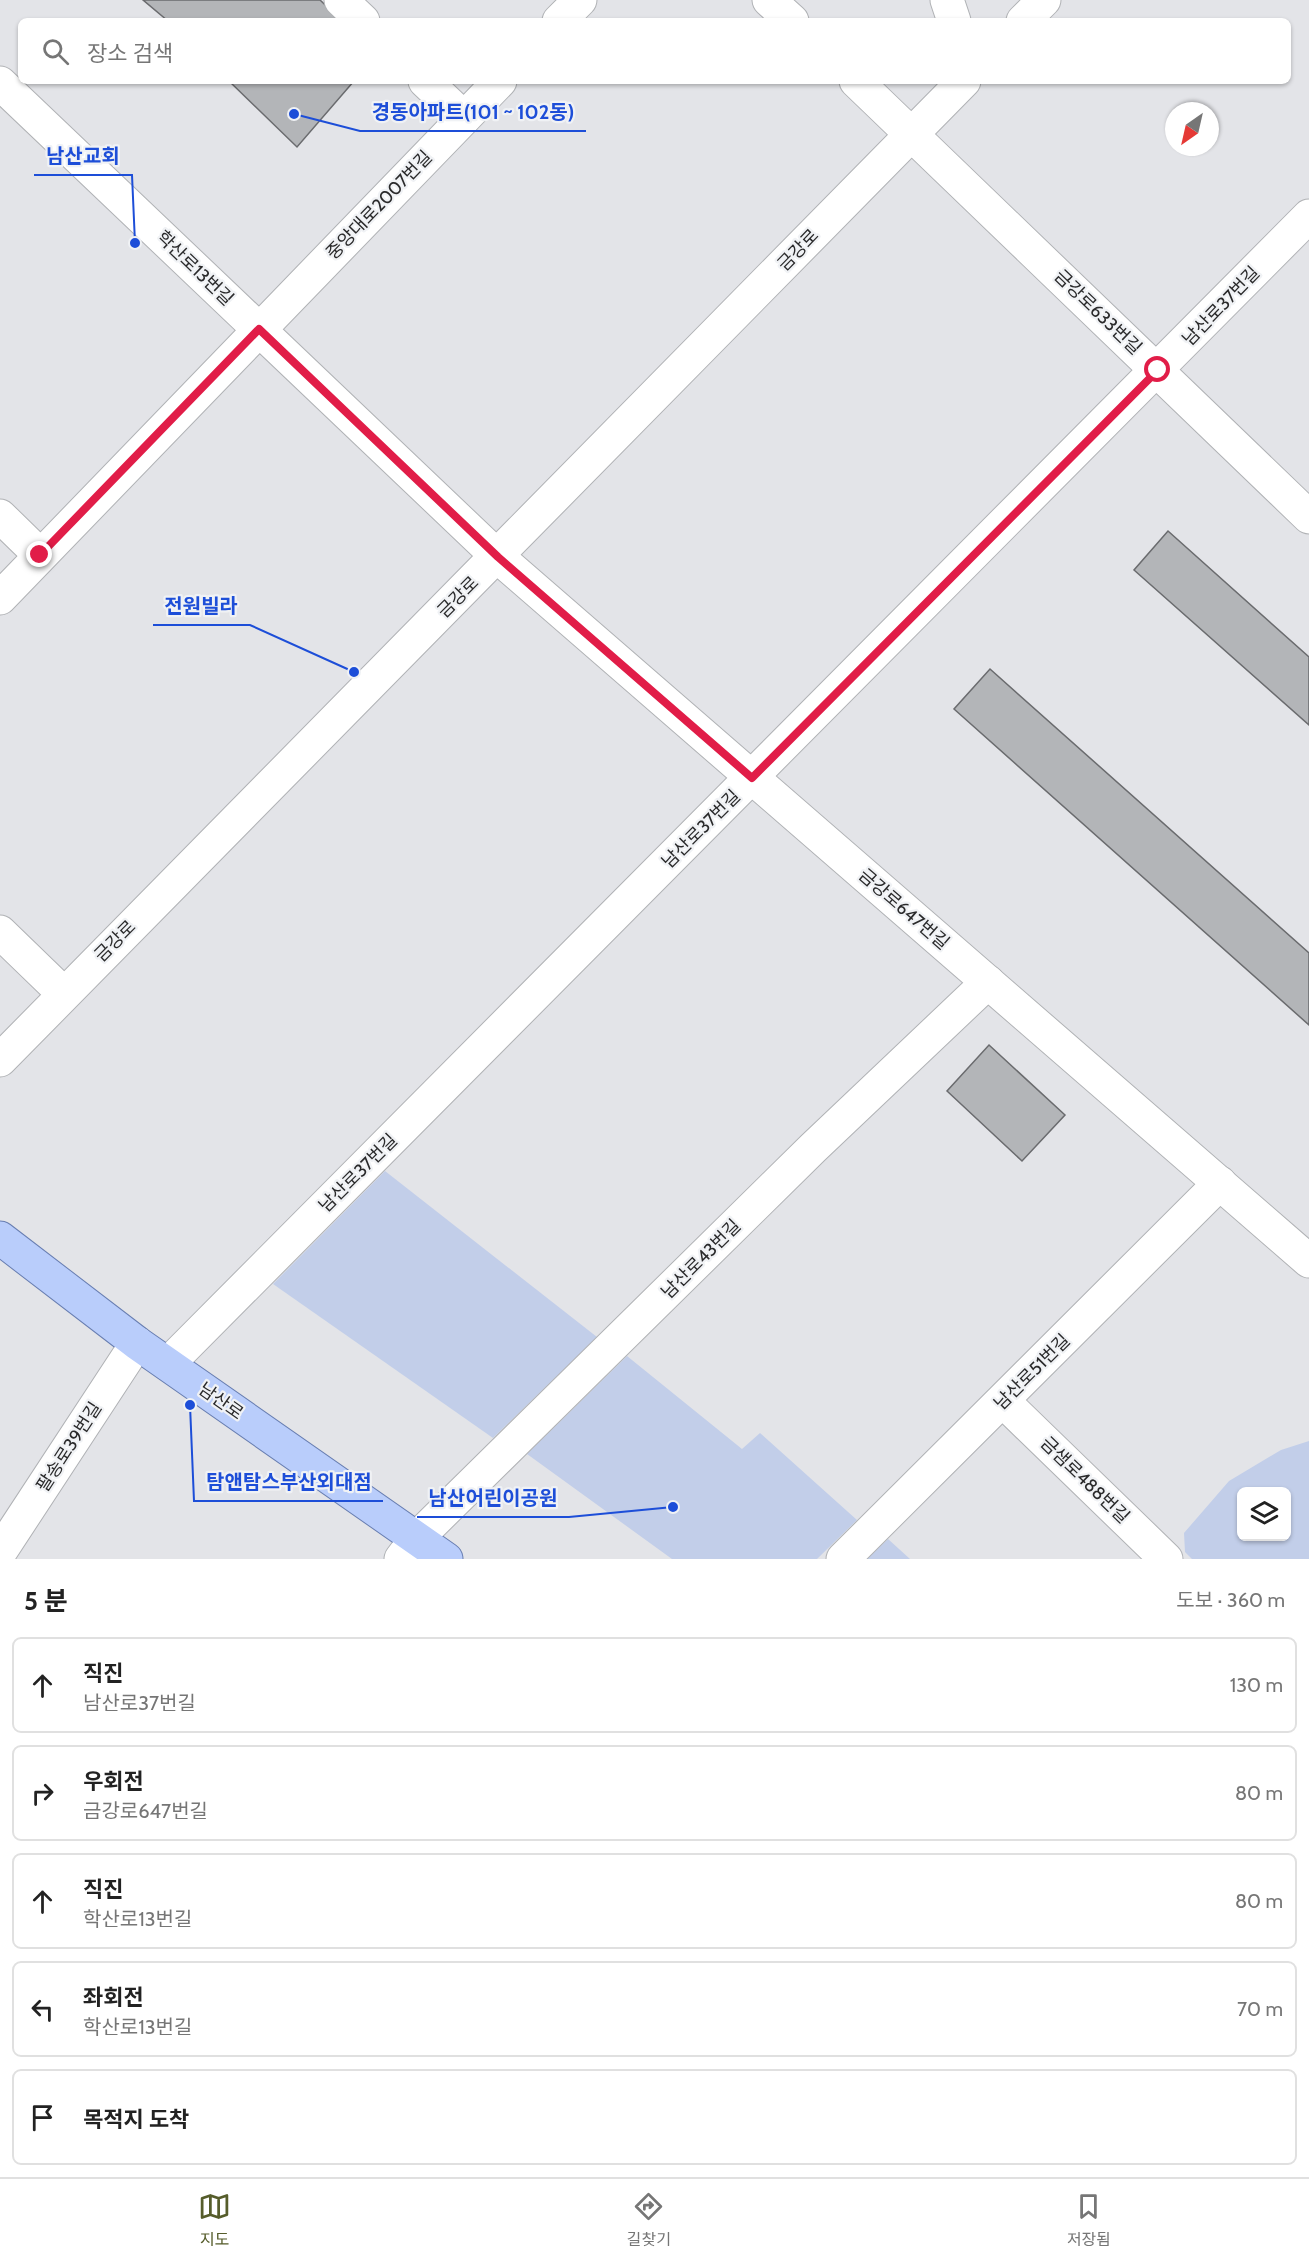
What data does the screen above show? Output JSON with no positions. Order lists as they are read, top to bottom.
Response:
{
  "streets": {
    "main road": ["남산로"],
    "street": [
      "중앙대로2007번길",
      "금강로",
      "학산로13번길",
      "남산로37번길",
      "금강로633번길",
      "금강로647번길",
      "남산로43번길",
      "남산로51번길",
      "팔송로39번길",
      "금샘로488번길"
    ]
  },
  "crossings": [
    ["중앙대로2007번길", "학산로13번길"],
    ["금강로", "학산로13번길"],
    ["금강로", "금강로633번길"],
    ["금강로", "금강로647번길"],
    ["학산로13번길", "금강로647번길"],
    ["남산로37번길", "금강로633번길"],
    ["남산로37번길", "금강로647번길"],
    ["남산로37번길", "남산로"],
    ["금강로647번길", "남산로43번길"],
    ["금강로647번길", "남산로51번길"],
    ["남산로43번길", "남산로"],
    ["남산로51번길", "금샘로488번길"],
    ["남산로", "팔송로39번길"]
  ],
  "places": [
    "경동아파트(101 ~ 102동)",
    "남산교회",
    "전원빌라",
    "탐앤탐스부산외대점",
    "남산어린이공원"
  ],
  "north": "bottom left",
  "page": {
    "search": "장소 검색",
    "heading": ["5 분", "도보 · 360 m"],
    "list": [
      ["직진", "남산로37번길", "130 m"],
      ["우회전", "금강로647번길", "80 m"],
      ["직진", "학산로13번길", "80 m"],
      ["좌회전", "학산로13번길", "70 m"],
      "목적지 도착"
    ],
    "nav": ["지도", "길찾기", "저장됨"]
  }
}
